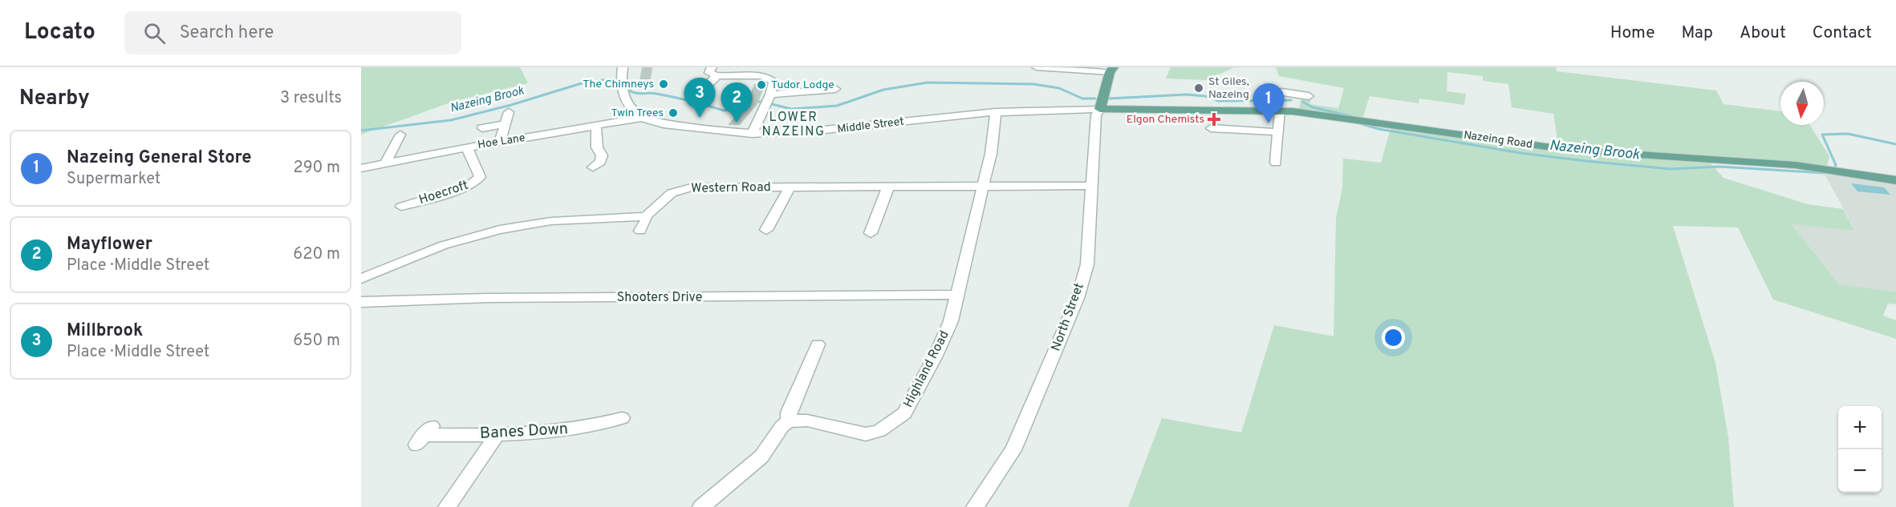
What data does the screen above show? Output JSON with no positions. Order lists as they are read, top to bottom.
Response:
{
  "streets": {
    "main road": ["Nazeing Road"],
    "street": [
      "Middle Street",
      "Hoe Lane",
      "Western Road",
      "Hoecroft",
      "Shooters Drive",
      "North Street",
      "Highland Road",
      "Banes Down"
    ]
  },
  "crossings": [
    ["Middle Street", "Nazeing Road"],
    ["Middle Street", "Hoe Lane"],
    ["Middle Street", "North Street"],
    ["Middle Street", "Highland Road"],
    ["Nazeing Road", "North Street"],
    ["Hoe Lane", "Hoecroft"],
    ["Western Road", "North Street"],
    ["Western Road", "Highland Road"],
    ["Shooters Drive", "Highland Road"]
  ],
  "districts": ["LOWER NAZEING"],
  "water": ["Nazeing Brook"],
  "places": {
    "other": [
      "The Chimneys",
      "Tudor Lodge",
      "St Giles, Nazeing",
      "Twin Trees"
    ],
    "health": ["Elgon Chemists"]
  },
  "north": "bottom",
  "page": {
    "header": "Locato",
    "search": "Search here",
    "nav": [
      "Home",
      "Map",
      "About",
      "Contact"
    ],
    "heading": ["Nearby", "3 results"],
    "pins": ["3", "2", "1"],
    "list": [
      {
        "mark": "1",
        "name": "Nazeing General Store",
        "note": "Supermarket",
        "value": "290 m"
      },
      {
        "mark": "2",
        "name": "Mayflower",
        "note": "Place · Middle Street",
        "value": "620 m"
      },
      {
        "mark": "3",
        "name": "Millbrook",
        "note": "Place · Middle Street",
        "value": "650 m"
      }
    ],
    "map_buttons": ["+", "−"]
  }
}
